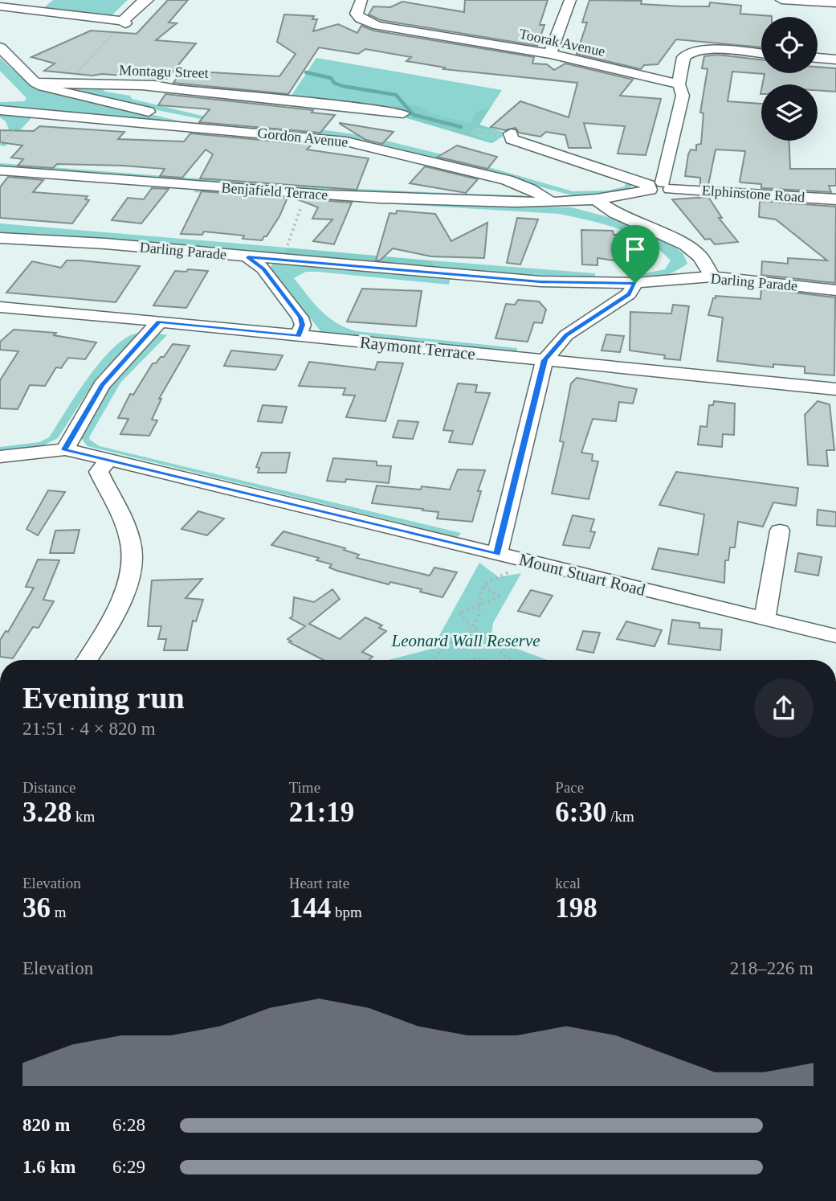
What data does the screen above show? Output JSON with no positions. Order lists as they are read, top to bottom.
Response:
{
  "streets": {
    "street": [
      "Toorak Avenue",
      "Montagu Street",
      "Gordon Avenue",
      "Benjafield Terrace",
      "Elphinstone Road",
      "Darling Parade",
      "Raymont Terrace",
      "Mount Stuart Road"
    ]
  },
  "crossings": [
    ["Gordon Avenue", "Benjafield Terrace"],
    ["Gordon Avenue", "Elphinstone Road"]
  ],
  "parks": ["Leonard Wall Reserve"],
  "page": {
    "heading": ["Evening run", "21:51 · 4 × 820 m"],
    "stats": [
      ["Distance", "3.28 km"],
      ["Time", "21:19"],
      ["Pace", "6:30 /km"],
      ["Elevation", "36 m"],
      ["Heart rate", "144 bpm"],
      ["kcal", "198"]
    ],
    "chart": ["Elevation", "218–226 m"],
    "list": [
      {
        "name": "820 m",
        "note": "6:28"
      },
      {
        "name": "1.6 km",
        "note": "6:29"
      }
    ]
  }
}
